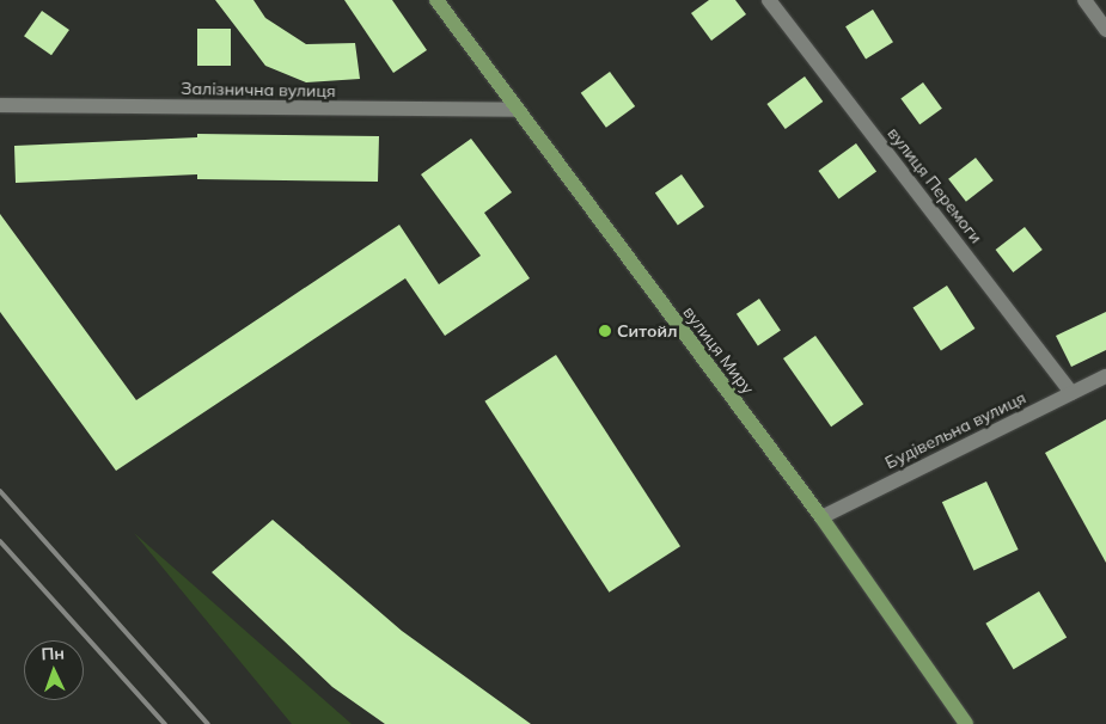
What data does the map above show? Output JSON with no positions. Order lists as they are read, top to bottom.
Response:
{
  "streets": {
    "main road": ["вулиця Миру"],
    "street": ["Залізнична вулиця", "вулиця Перемоги", "Будівельна вулиця"]
  },
  "crossings": [
    ["Залізнична вулиця", "вулиця Миру"],
    ["вулиця Перемоги", "Будівельна вулиця"],
    ["вулиця Миру", "Будівельна вулиця"]
  ],
  "places": ["Ситойл"],
  "north": "top"
}
